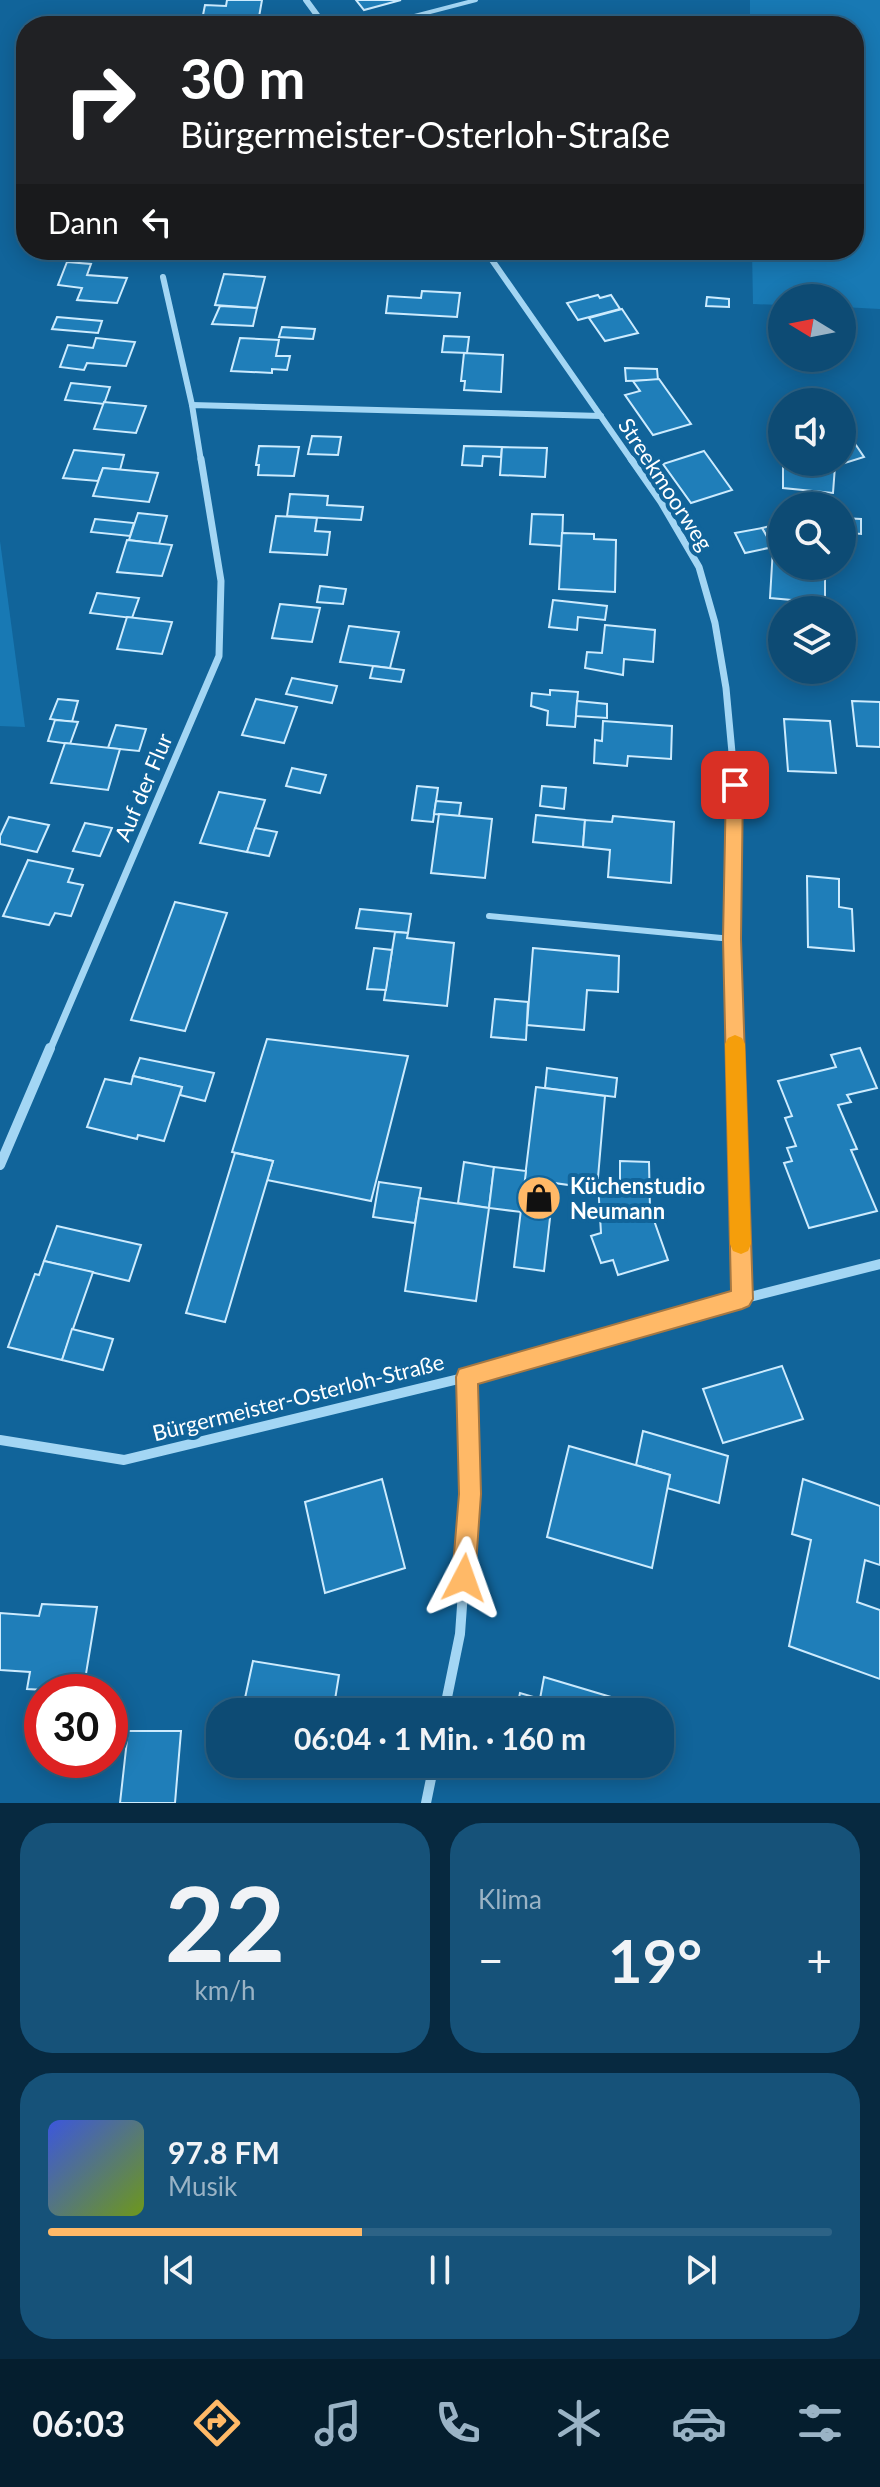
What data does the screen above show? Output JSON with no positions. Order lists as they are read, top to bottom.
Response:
{
  "streets": {
    "street": ["Streekmoorweg", "Auf der Flur", "Bürgermeister-Osterloh-Straße"]
  },
  "crossings": [
    ["Streekmoorweg", "Bürgermeister-Osterloh-Straße"]
  ],
  "places": {
    "shop": ["Küchenstudio Neumann"]
  },
  "north": "left",
  "page": {
    "turn": ["30 m", "Bürgermeister-Osterloh-Straße"],
    "then": "Dann",
    "limit": "30",
    "trip": "06:04 · 1 Min. · 160 m",
    "tile": [
      ["22", "km/h"],
      "Klima"
    ],
    "heat": ["−", "19°", "+"],
    "song": ["97.8 FM", "Musik"],
    "tabs": "06:03"
  }
}
